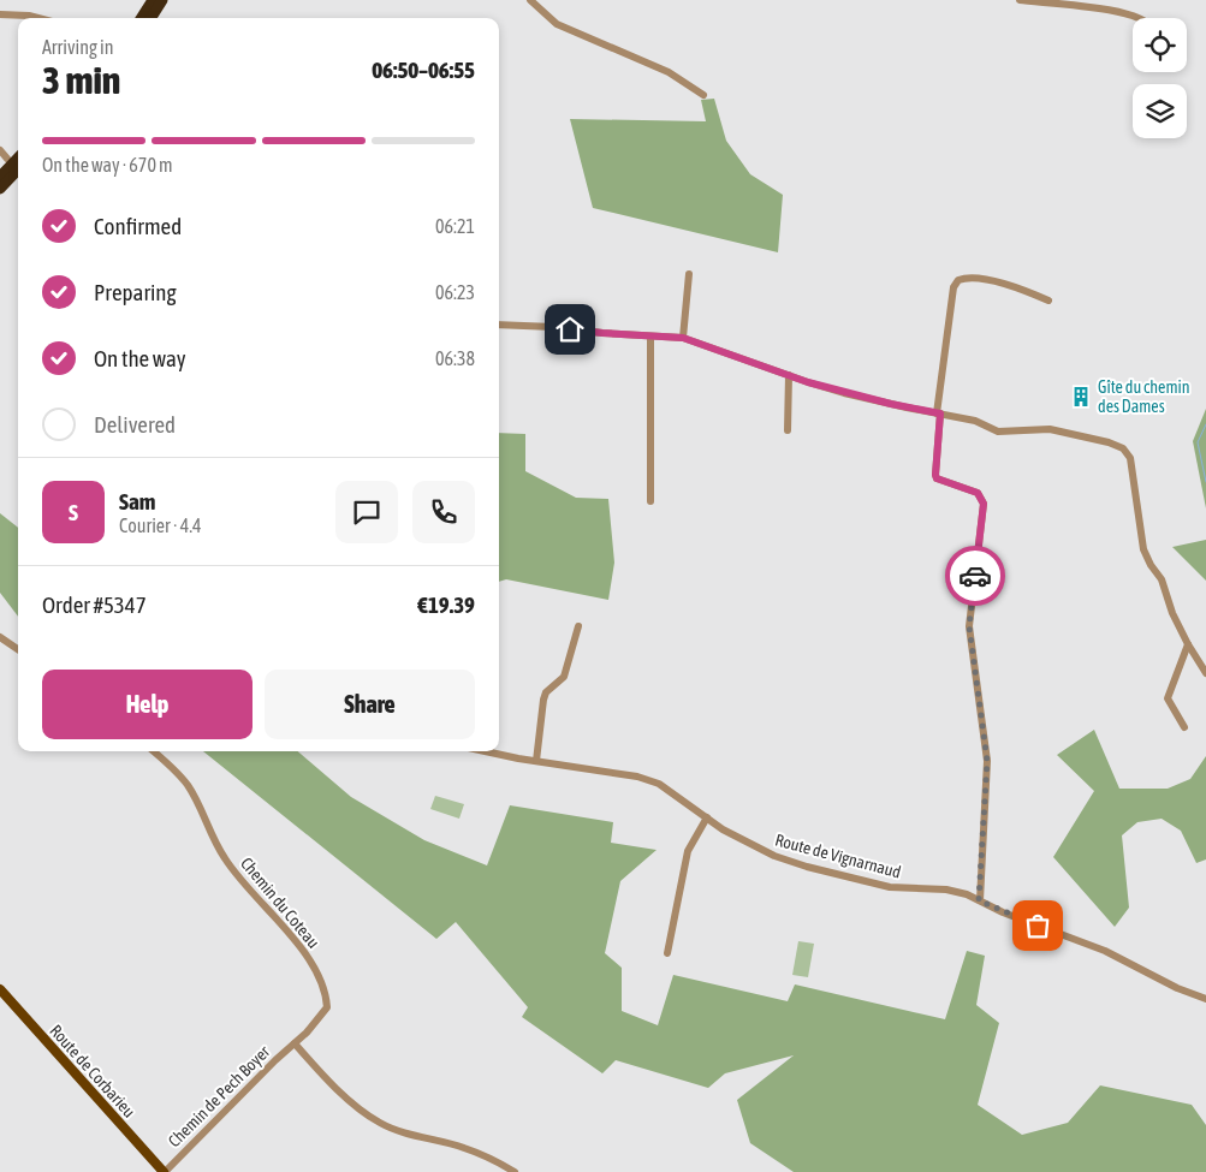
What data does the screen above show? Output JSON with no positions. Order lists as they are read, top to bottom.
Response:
{
  "streets": {
    "main road": ["Route de Corbarieu"],
    "street": ["Route de Vignarnaud", "Chemin du Coteau", "Chemin de Pech Boyer"]
  },
  "crossings": [
    ["Chemin du Coteau", "Chemin de Pech Boyer"],
    ["Route de Corbarieu", "Chemin de Pech Boyer"]
  ],
  "places": {
    "building": ["Gîte du chemin des Dames"]
  },
  "page": {
    "heading": ["3 min", "Arriving in", "06:50–06:55"],
    "panel": [
      "Sam",
      "Courier · 4.4",
      "Order #5347",
      "€19.39"
    ],
    "bar": "On the way · 670 m",
    "list": [
      ["Confirmed", "06:21"],
      ["Preparing", "06:23"],
      ["On the way", "06:38"],
      "Delivered"
    ],
    "round": "S",
    "buttons": ["Help", "Share"]
  }
}
